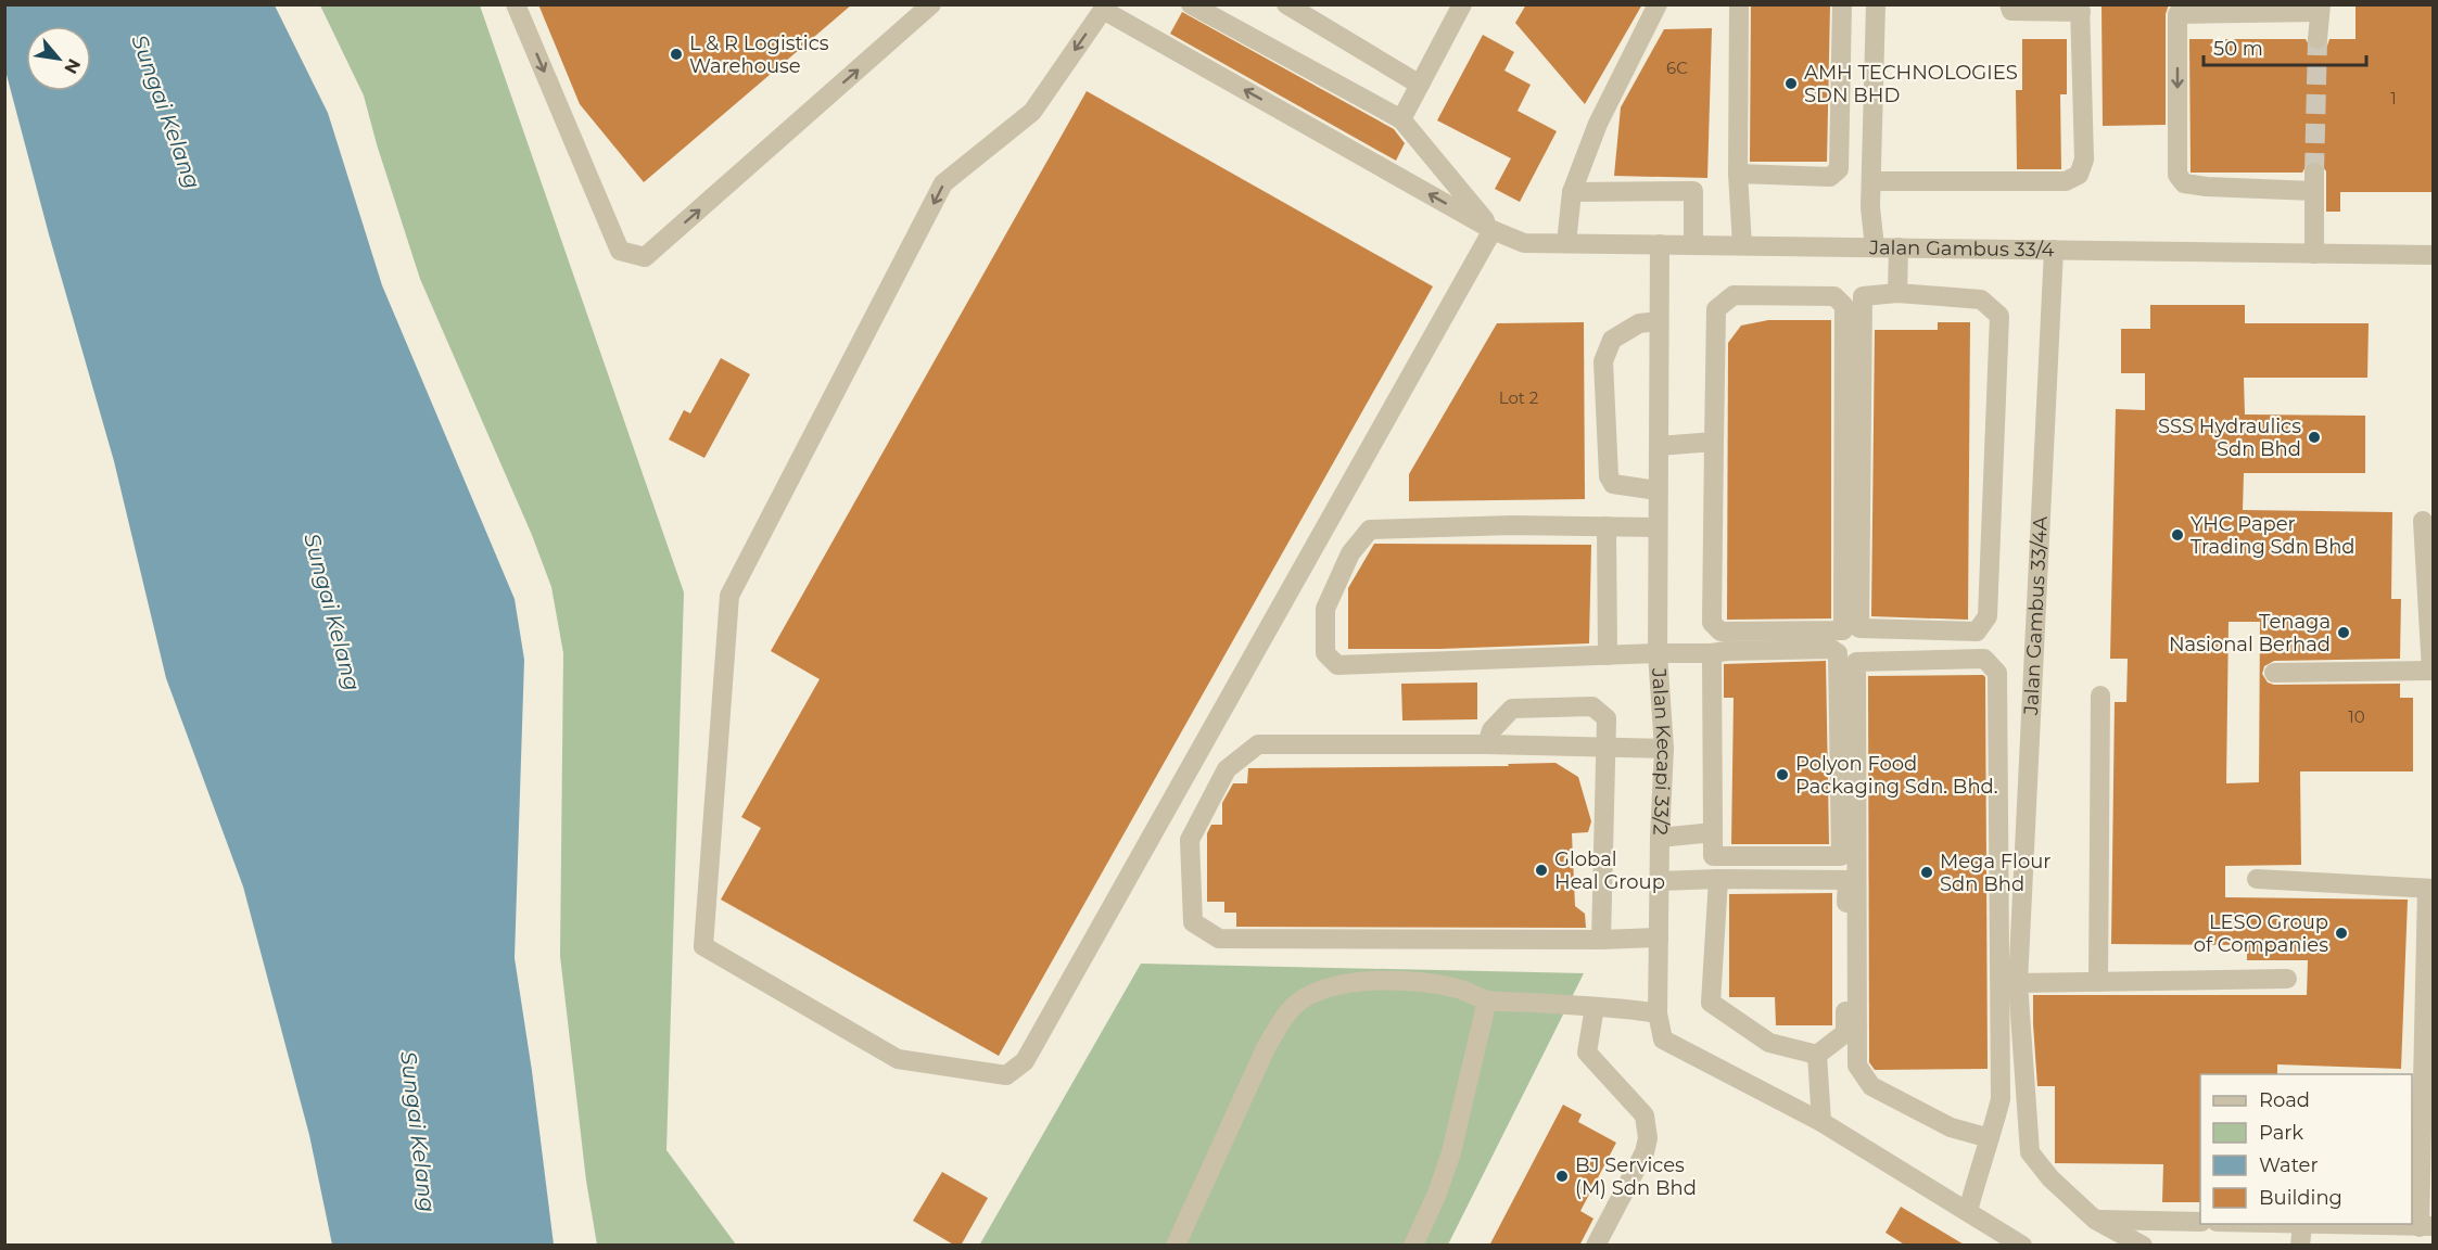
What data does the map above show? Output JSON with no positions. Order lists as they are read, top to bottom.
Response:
{
  "streets": {
    "street": ["Jalan Gambus 33/4", "Jalan Gambus 33/4A", "Jalan Kecapi 33/2"]
  },
  "crossings": [
    ["Jalan Gambus 33/4", "Jalan Gambus 33/4A"],
    ["Jalan Gambus 33/4", "Jalan Kecapi 33/2"]
  ],
  "water": ["Sungai Kelang"],
  "places": [
    "L & R Logistics Warehouse",
    "AMH TECHNOLOGIES SDN BHD",
    "SSS Hydraulics Sdn Bhd",
    "YHC Paper Trading Sdn Bhd",
    "Tenaga Nasional Berhad",
    "Polyon Food Packaging Sdn. Bhd.",
    "Global Heal Group",
    "Mega Flour Sdn Bhd",
    "LESO Group of Companies",
    "BJ Services (M) Sdn Bhd"
  ],
  "house_numbers": [
    "6C",
    "1",
    "Lot 2",
    "10"
  ],
  "legend": [
    "Road",
    "Park",
    "Water",
    "Building"
  ],
  "scale_bar": "50 m",
  "north": "bottom right"
}
